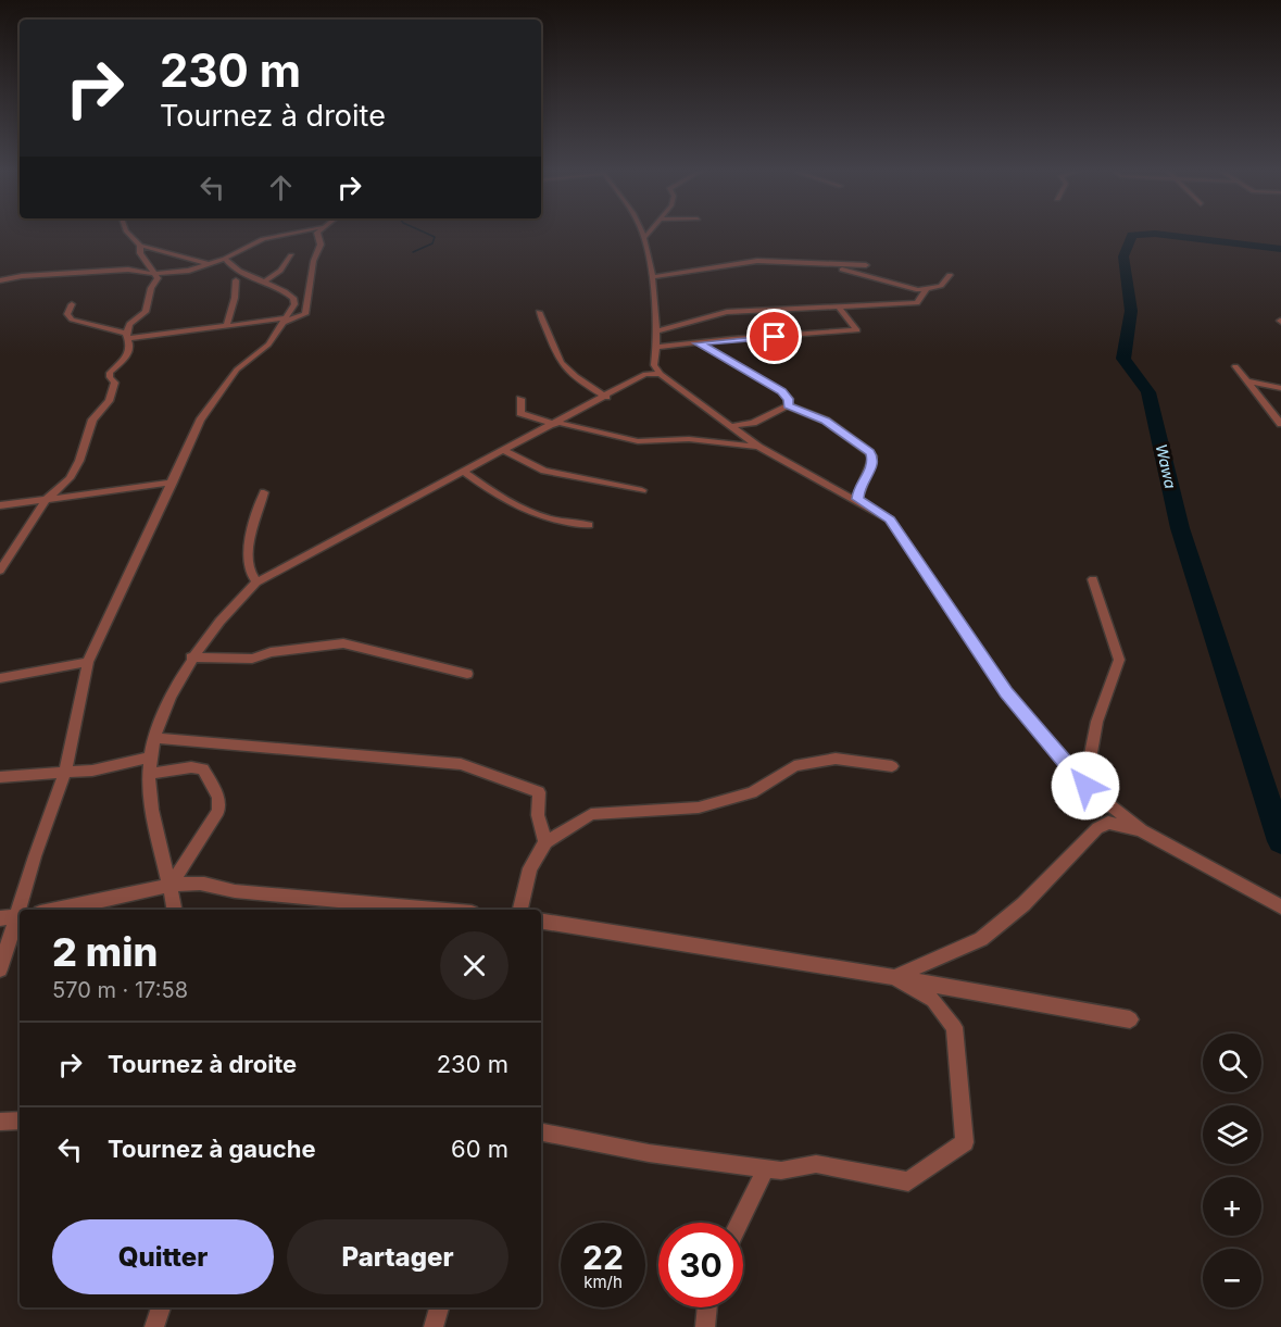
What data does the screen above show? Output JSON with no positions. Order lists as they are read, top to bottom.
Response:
{
  "water": ["Wawa"],
  "page": {
    "turn": ["230 m", "Tournez à droite"],
    "heading": ["2 min", "570 m · 17:58"],
    "list": [
      {
        "name": "Tournez à droite",
        "value": "230 m"
      },
      {
        "name": "Tournez à gauche",
        "value": "60 m"
      }
    ],
    "map_buttons": ["+", "−"],
    "buttons": ["Quitter", "Partager"],
    "speed": "22 km/h",
    "limit": "30"
  }
}
